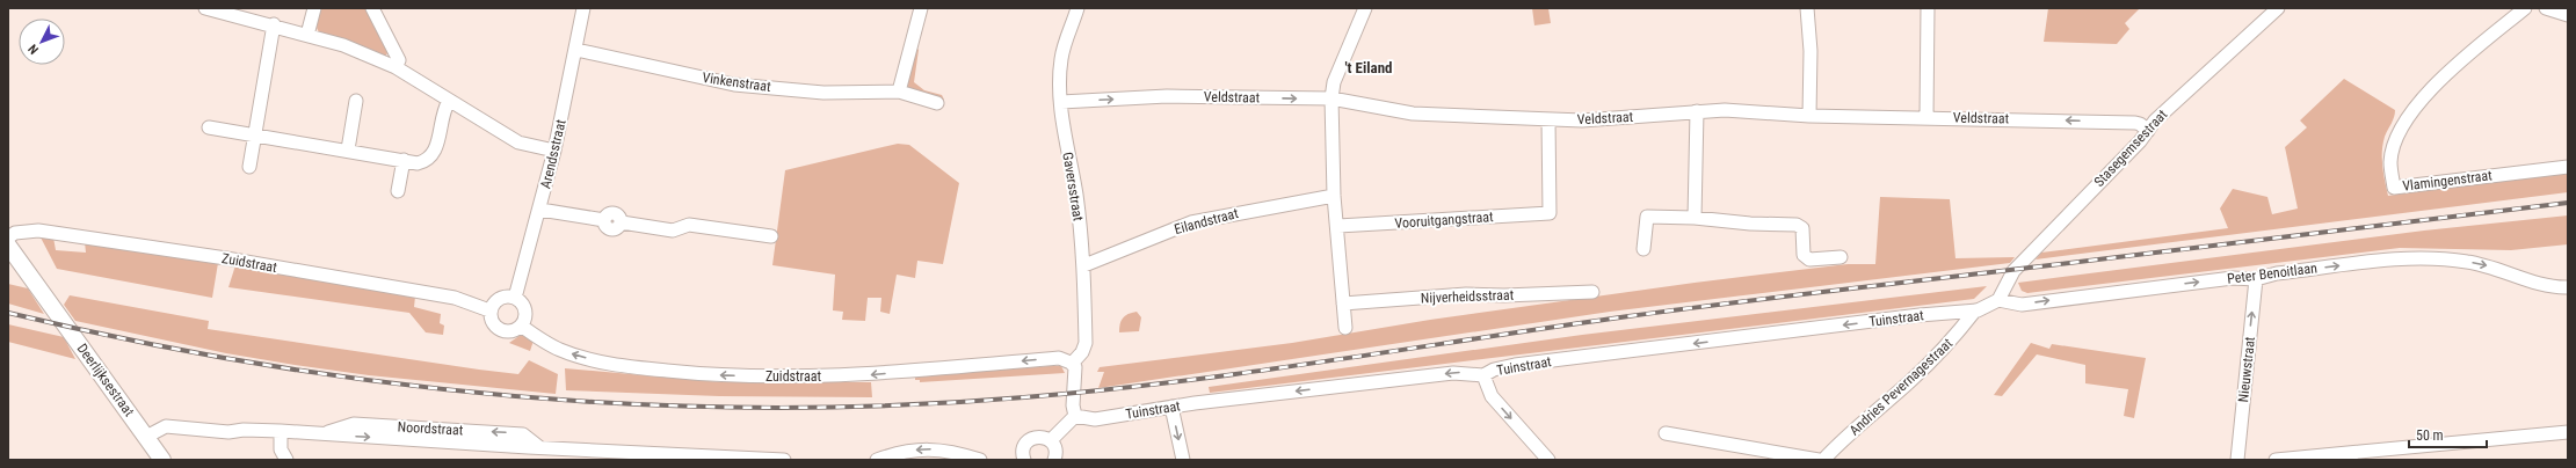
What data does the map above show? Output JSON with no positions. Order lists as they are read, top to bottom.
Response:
{
  "streets": {
    "main road": ["Deerlijksestraat"],
    "street": [
      "Vinkenstraat",
      "Veldstraat",
      "Stasegemsestraat",
      "Arendsstraat",
      "Vlamingenstraat",
      "Gaversstraat",
      "Vooruitgangstraat",
      "Eilandstraat",
      "Zuidstraat",
      "Peter Benoitlaan",
      "Nijverheidsstraat",
      "Tuinstraat",
      "Nieuwstraat",
      "Andries Pevernagestraat",
      "Noordstraat"
    ]
  },
  "crossings": [
    ["Vinkenstraat", "Arendsstraat"],
    ["Veldstraat", "Stasegemsestraat"],
    ["Veldstraat", "Gaversstraat"],
    ["Veldstraat", "Vooruitgangstraat"],
    ["Stasegemsestraat", "Peter Benoitlaan"],
    ["Arendsstraat", "Zuidstraat"],
    ["Gaversstraat", "Eilandstraat"],
    ["Gaversstraat", "Zuidstraat"],
    ["Peter Benoitlaan", "Nieuwstraat"],
    ["Tuinstraat", "Andries Pevernagestraat"],
    ["Deerlijksestraat", "Noordstraat"]
  ],
  "one_way": [
    "Zuidstraat",
    "Peter Benoitlaan",
    "Tuinstraat",
    "Nieuwstraat"
  ],
  "districts": ["'t Eiland"],
  "scale_bar": "50 m",
  "north": "bottom left"
}
